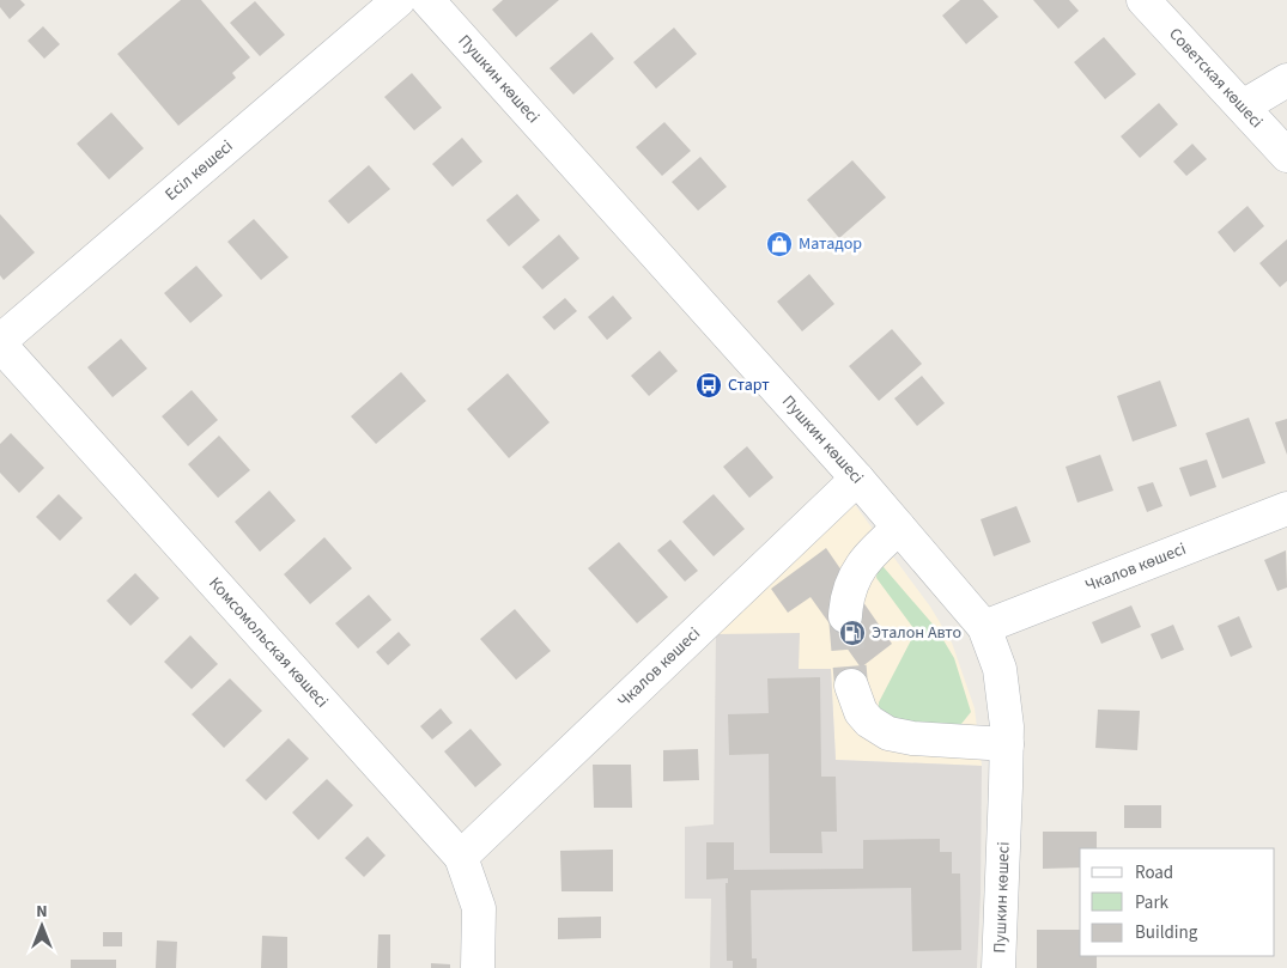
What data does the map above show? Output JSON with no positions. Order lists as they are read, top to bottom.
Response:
{
  "streets": {
    "street": [
      "Советская көшесі",
      "Пушкин көшесі",
      "Есіл көшесі",
      "Чкалов көшесі",
      "Комсомольская көшесі"
    ]
  },
  "crossings": [
    ["Пушкин көшесі", "Чкалов көшесі"],
    ["Есіл көшесі", "Комсомольская көшесі"],
    ["Чкалов көшесі", "Комсомольская көшесі"]
  ],
  "places": {
    "shop": ["Матадор"],
    "bus stop": ["Старт"],
    "fuel station": ["Эталон Авто"]
  },
  "legend": ["Road", "Park", "Building"],
  "north": "top"
}
